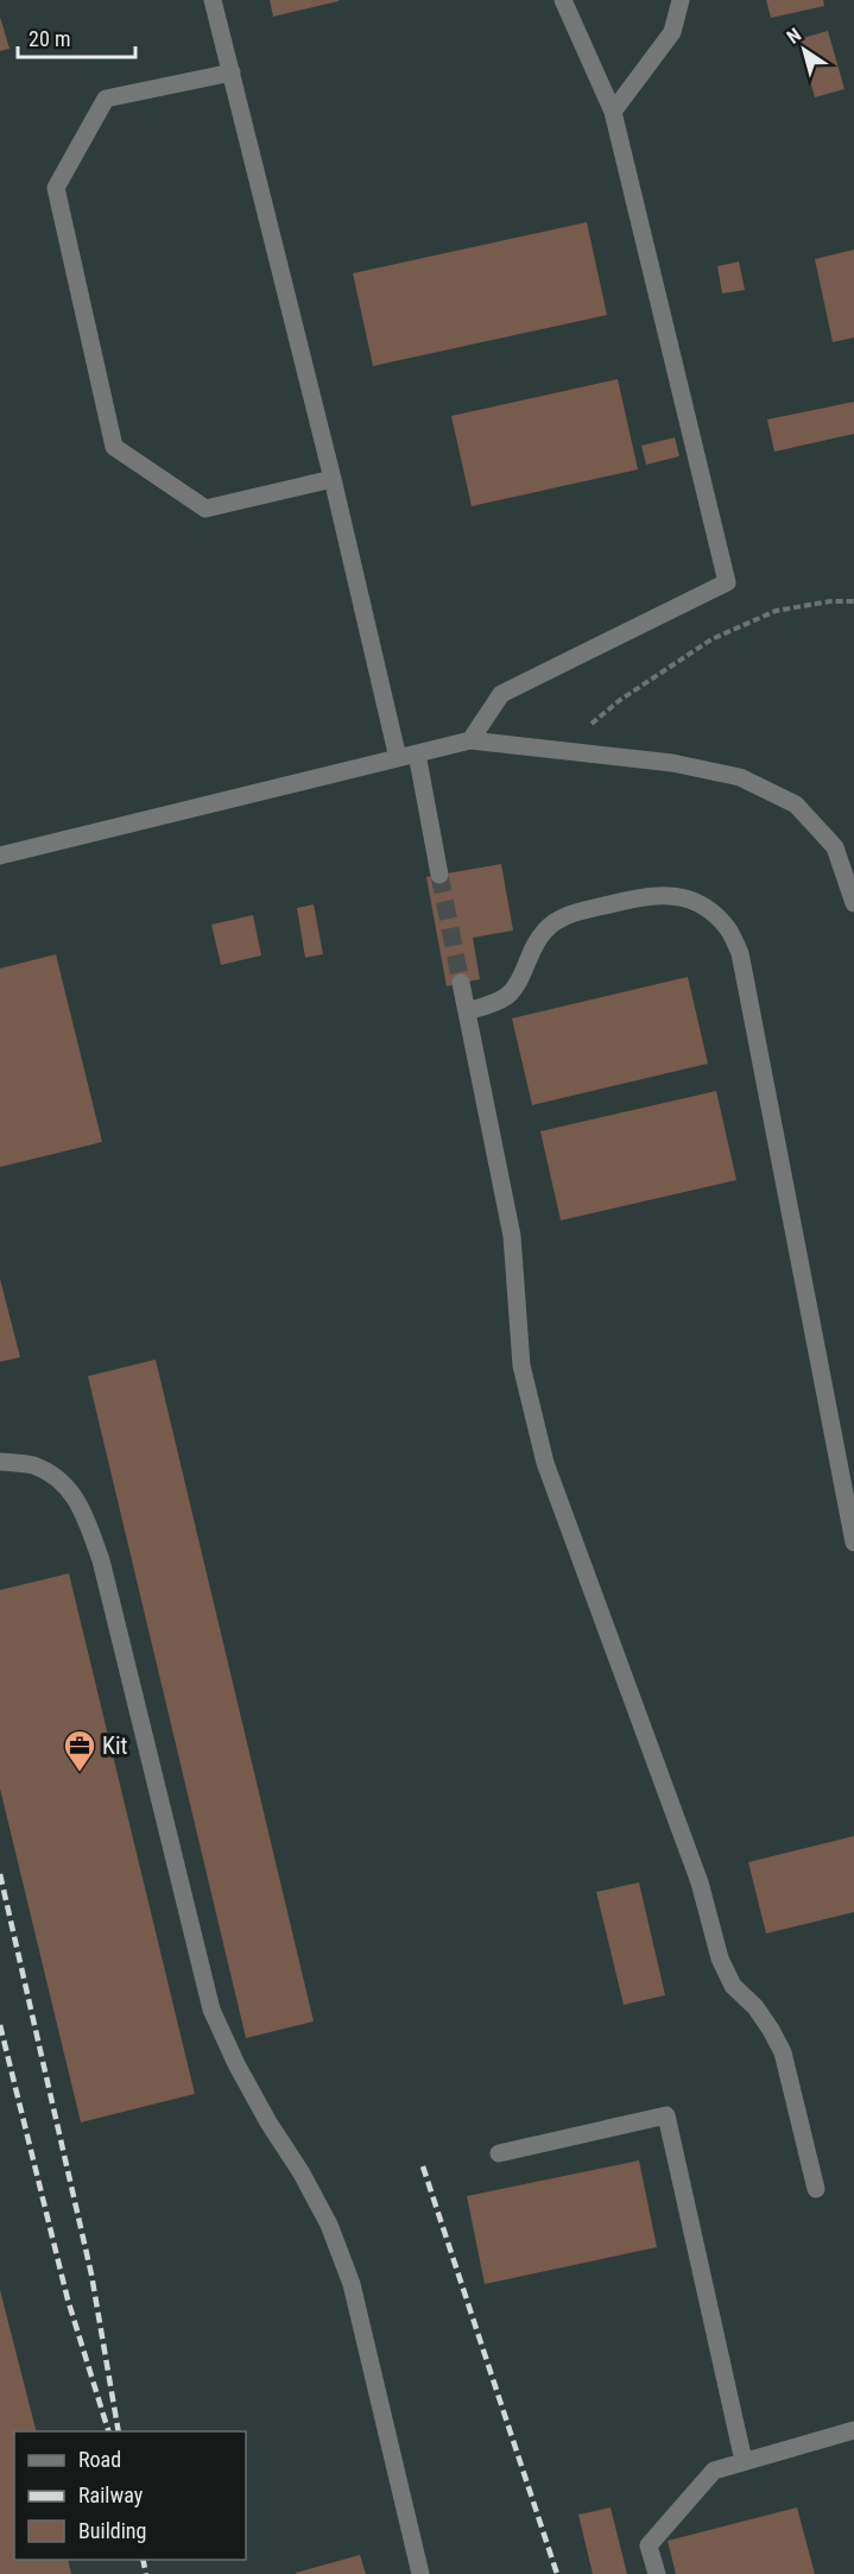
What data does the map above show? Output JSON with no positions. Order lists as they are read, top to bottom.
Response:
{
  "places": {
    "office": ["Kit"]
  },
  "legend": ["Road", "Railway", "Building"],
  "scale_bar": "20 m",
  "north": "top left"
}
